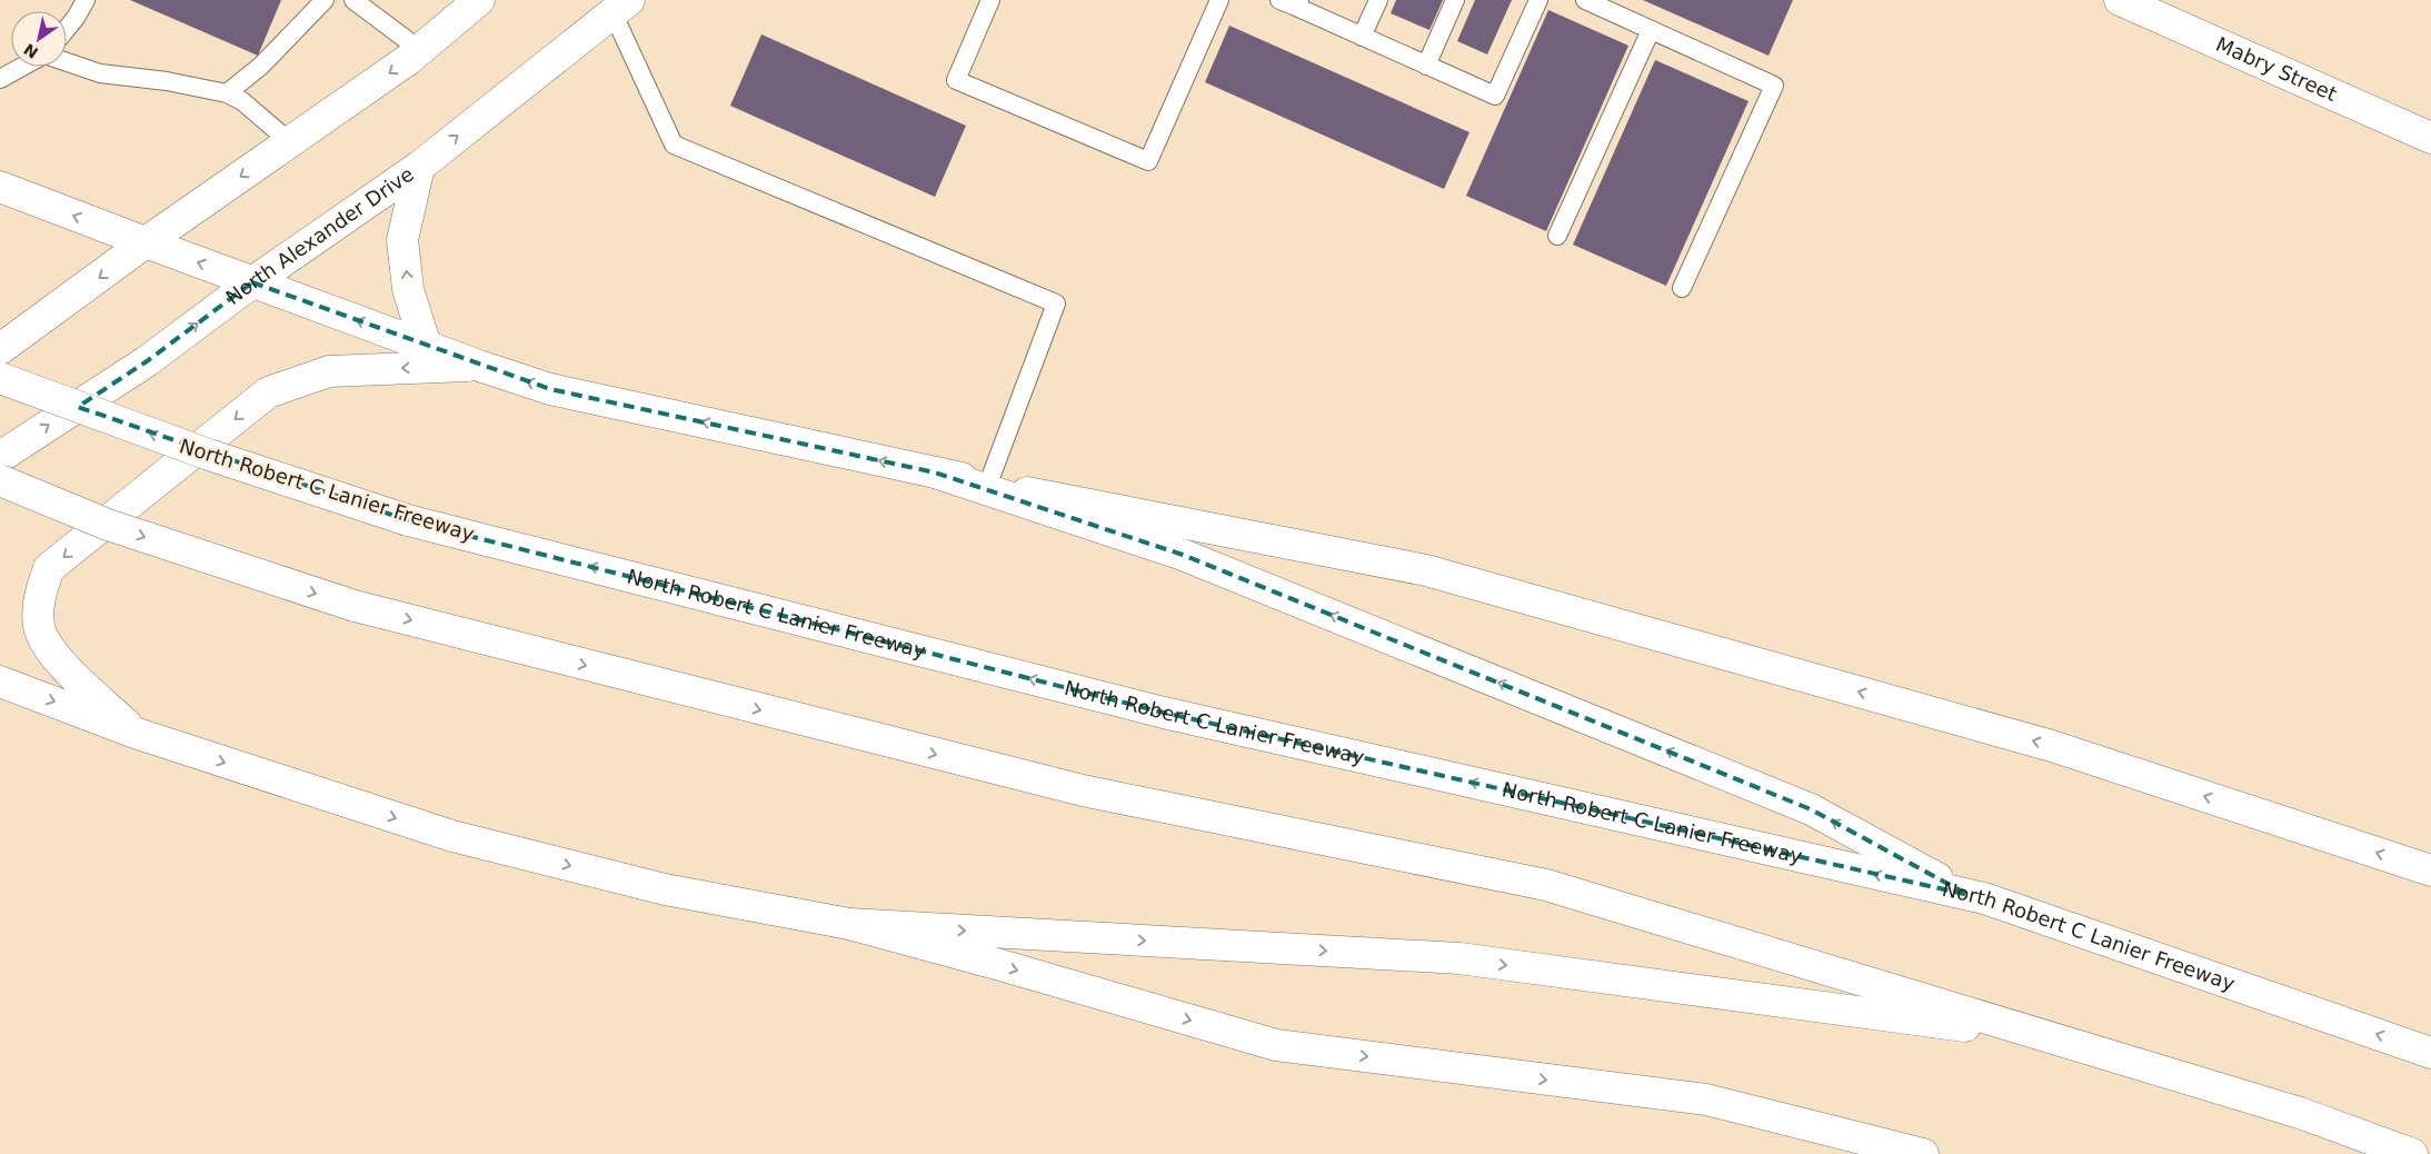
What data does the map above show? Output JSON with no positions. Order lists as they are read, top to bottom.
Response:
{
  "streets": {
    "main road": ["Mabry Street", "North Alexander Drive", "North Robert C Lanier Freeway"]
  },
  "north": "bottom left"
}
